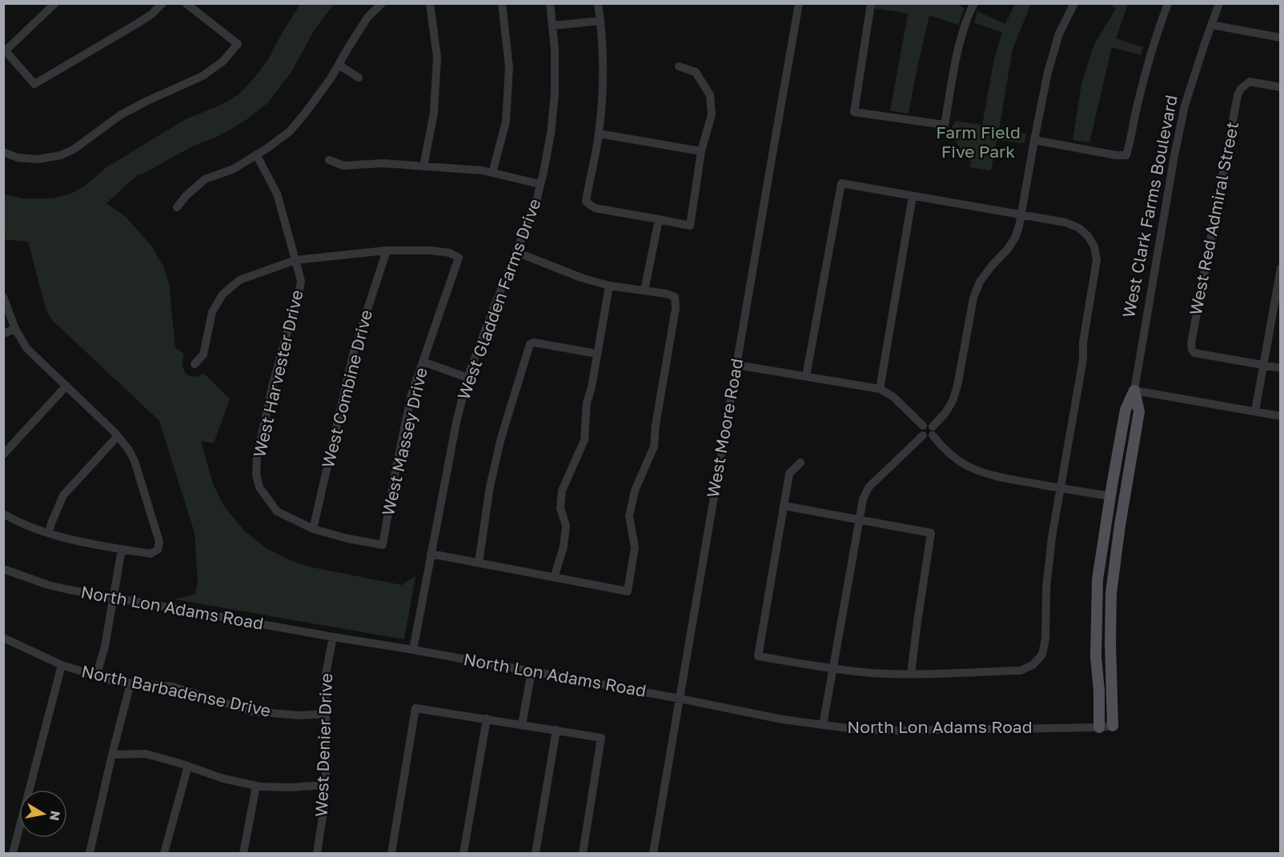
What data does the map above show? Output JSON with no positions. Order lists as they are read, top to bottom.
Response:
{
  "streets": {
    "main road": ["West Clark Farms Boulevard"],
    "street": [
      "West Red Admiral Street",
      "West Gladden Farms Drive",
      "West Harvester Drive",
      "West Combine Drive",
      "West Moore Road",
      "West Massey Drive",
      "North Lon Adams Road",
      "North Barbadense Drive",
      "West Denier Drive"
    ]
  },
  "crossings": [
    ["West Clark Farms Boulevard", "North Lon Adams Road"],
    ["West Gladden Farms Drive", "North Lon Adams Road"],
    ["West Harvester Drive", "West Combine Drive"],
    ["West Harvester Drive", "West Massey Drive"],
    ["West Combine Drive", "West Massey Drive"],
    ["West Moore Road", "North Lon Adams Road"],
    ["North Lon Adams Road", "West Denier Drive"],
    ["North Barbadense Drive", "West Denier Drive"]
  ],
  "parks": ["Farm Field Five Park"],
  "north": "right"
}
